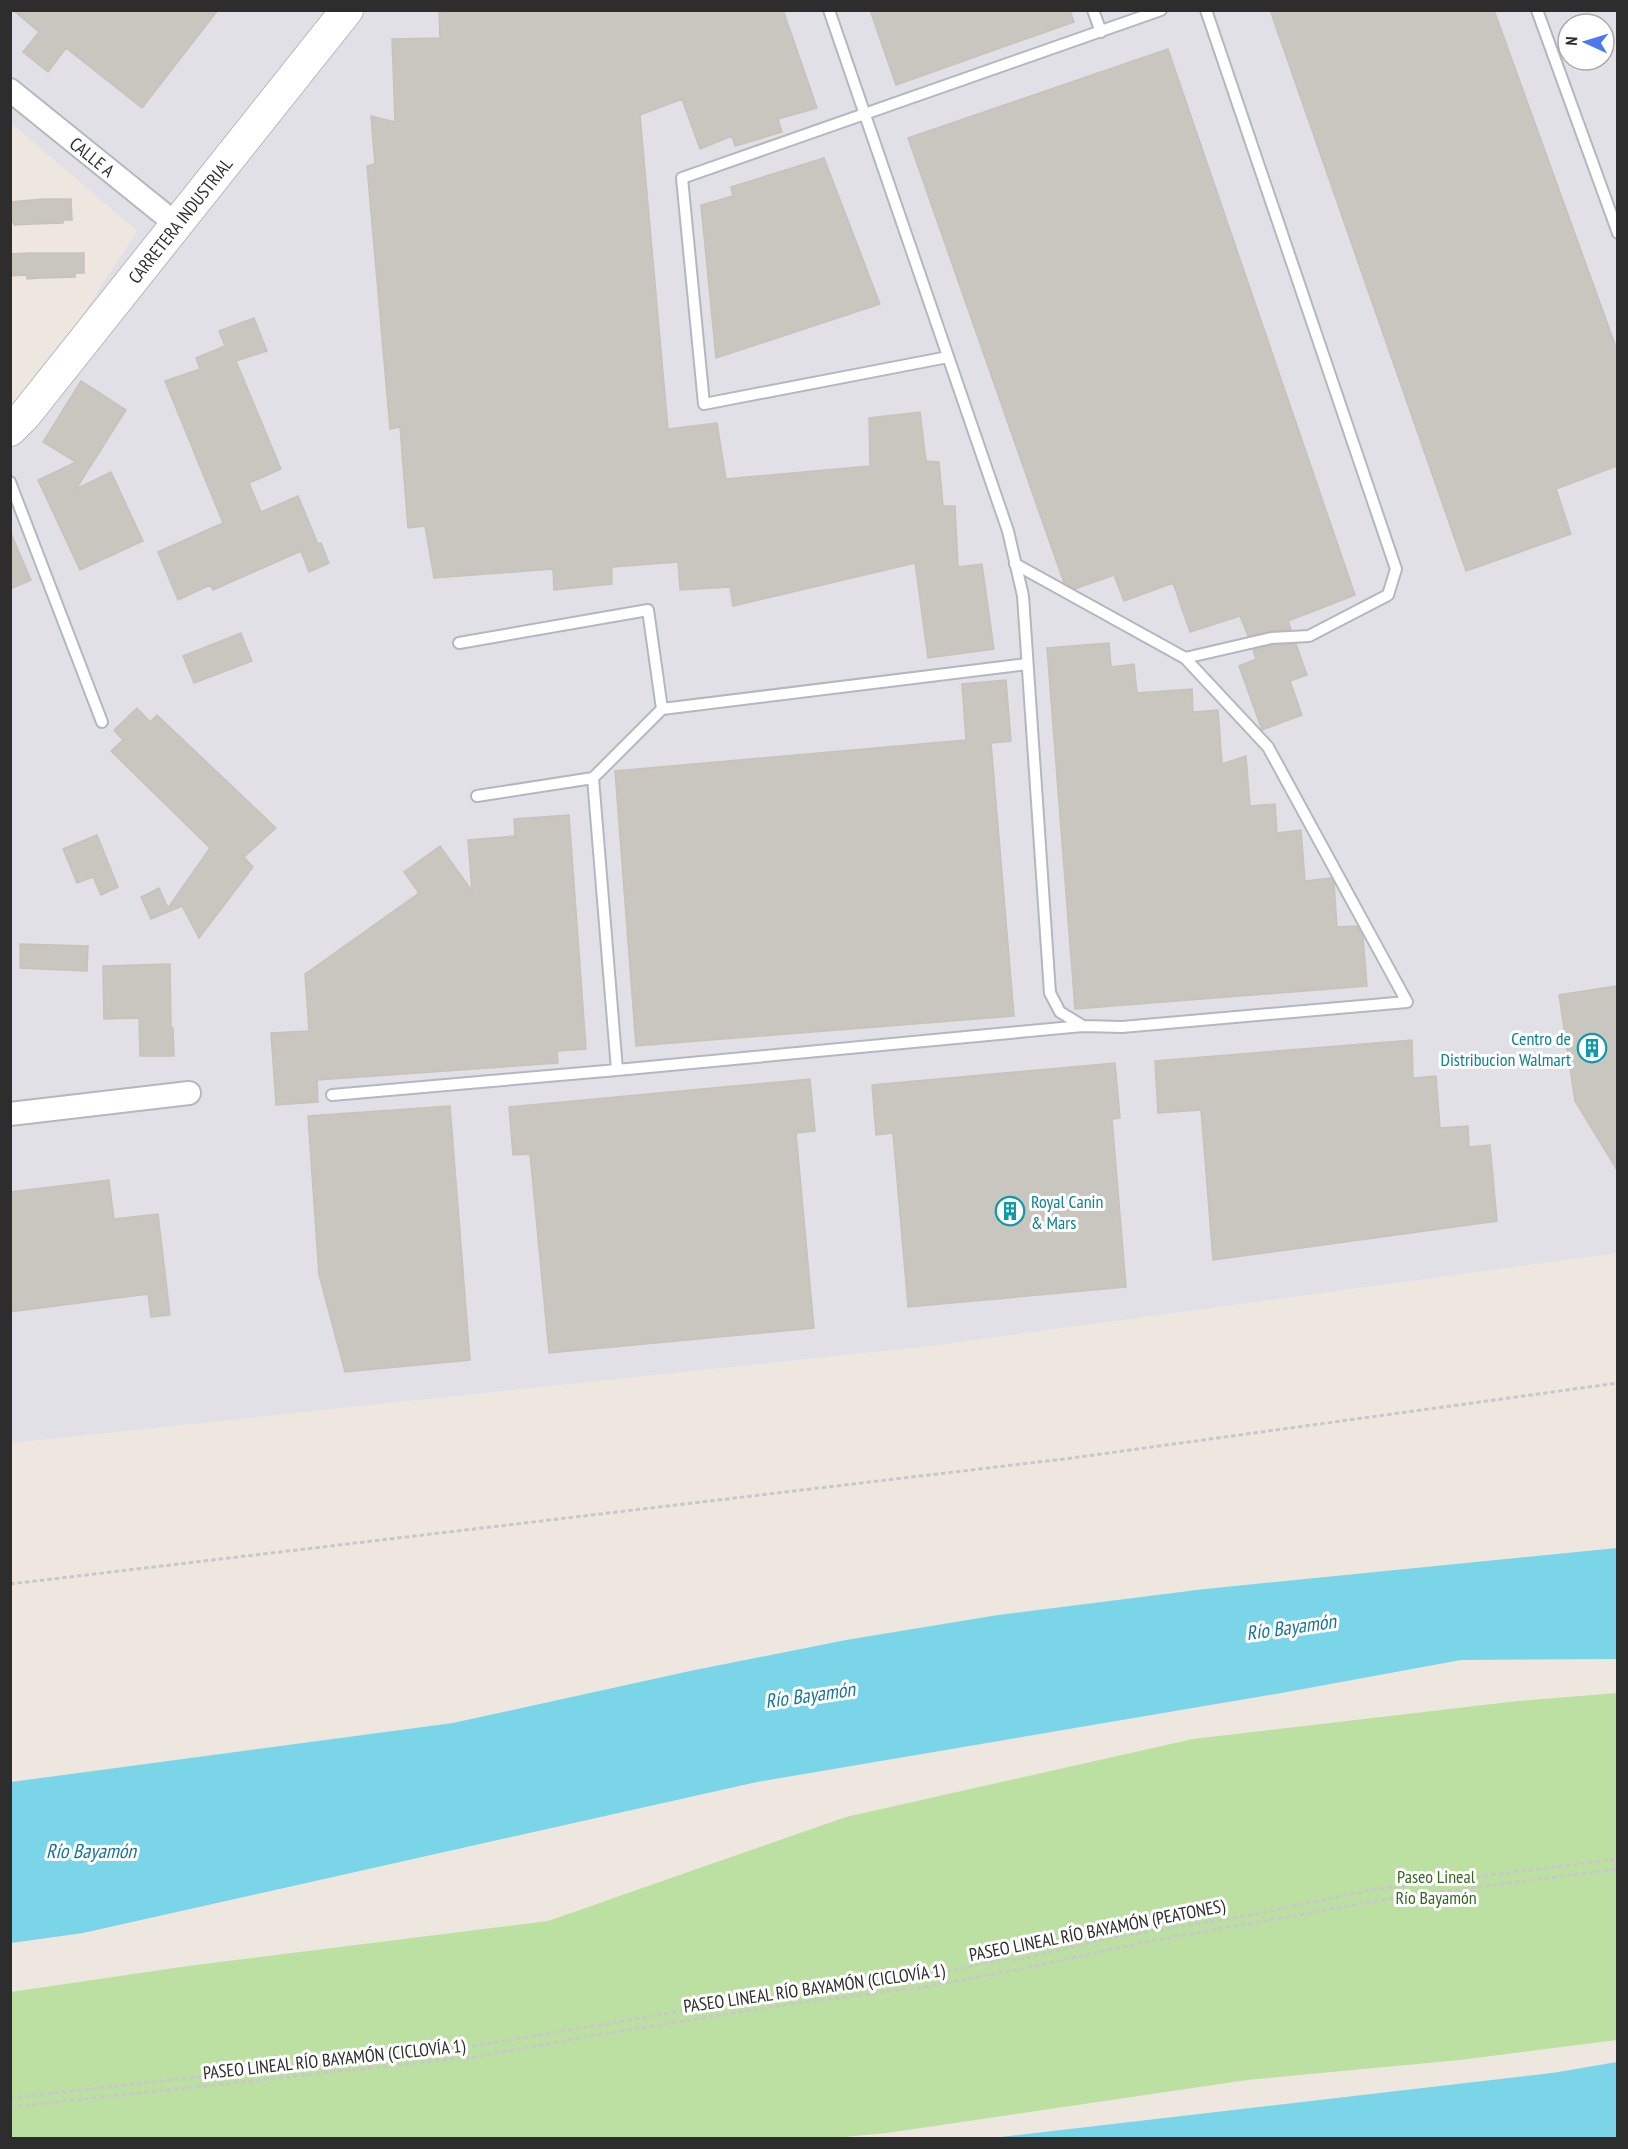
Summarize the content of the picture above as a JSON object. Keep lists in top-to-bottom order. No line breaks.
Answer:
{"streets":{"street":["CALLE A","CARRETERA INDUSTRIAL"],"path":["PASEO LINEAL RÍO BAYAMÓN (PEATONES)","PASEO LINEAL RÍO BAYAMÓN (CICLOVÍA 1)"]},"crossings":[["CALLE A","CARRETERA INDUSTRIAL"]],"water":["Río Bayamón"],"parks":["Paseo Lineal Río Bayamón"],"places":{"building":["Centro de Distribucion Walmart","Royal Canin & Mars"]},"north":"left"}
